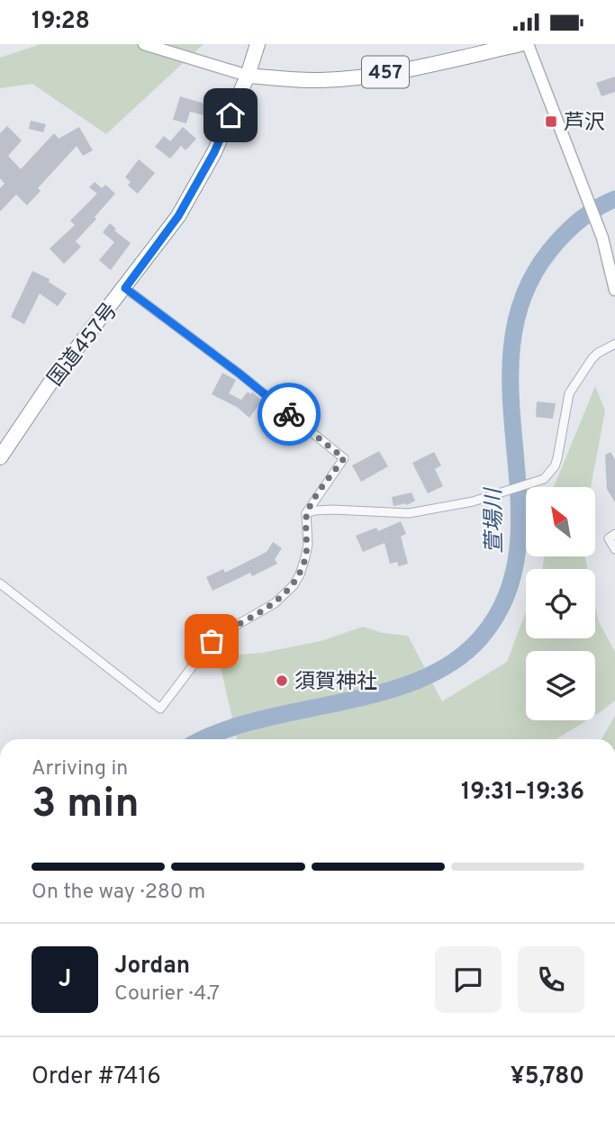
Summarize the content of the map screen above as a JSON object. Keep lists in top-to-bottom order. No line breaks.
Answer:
{"streets":{"highway":["457","国道457号"]},"crossings":[["457","国道457号"]],"water":["萱場川"],"places":{"transit":["芦沢"],"other":["須賀神社"]},"north":"top left","page":{"status":"19:28","heading":["3 min","Arriving in","19:31–19:36"],"panel":["Jordan","Courier · 4.7","Order #7416","¥5,780"],"bar":"On the way · 280 m","round":"J"}}
